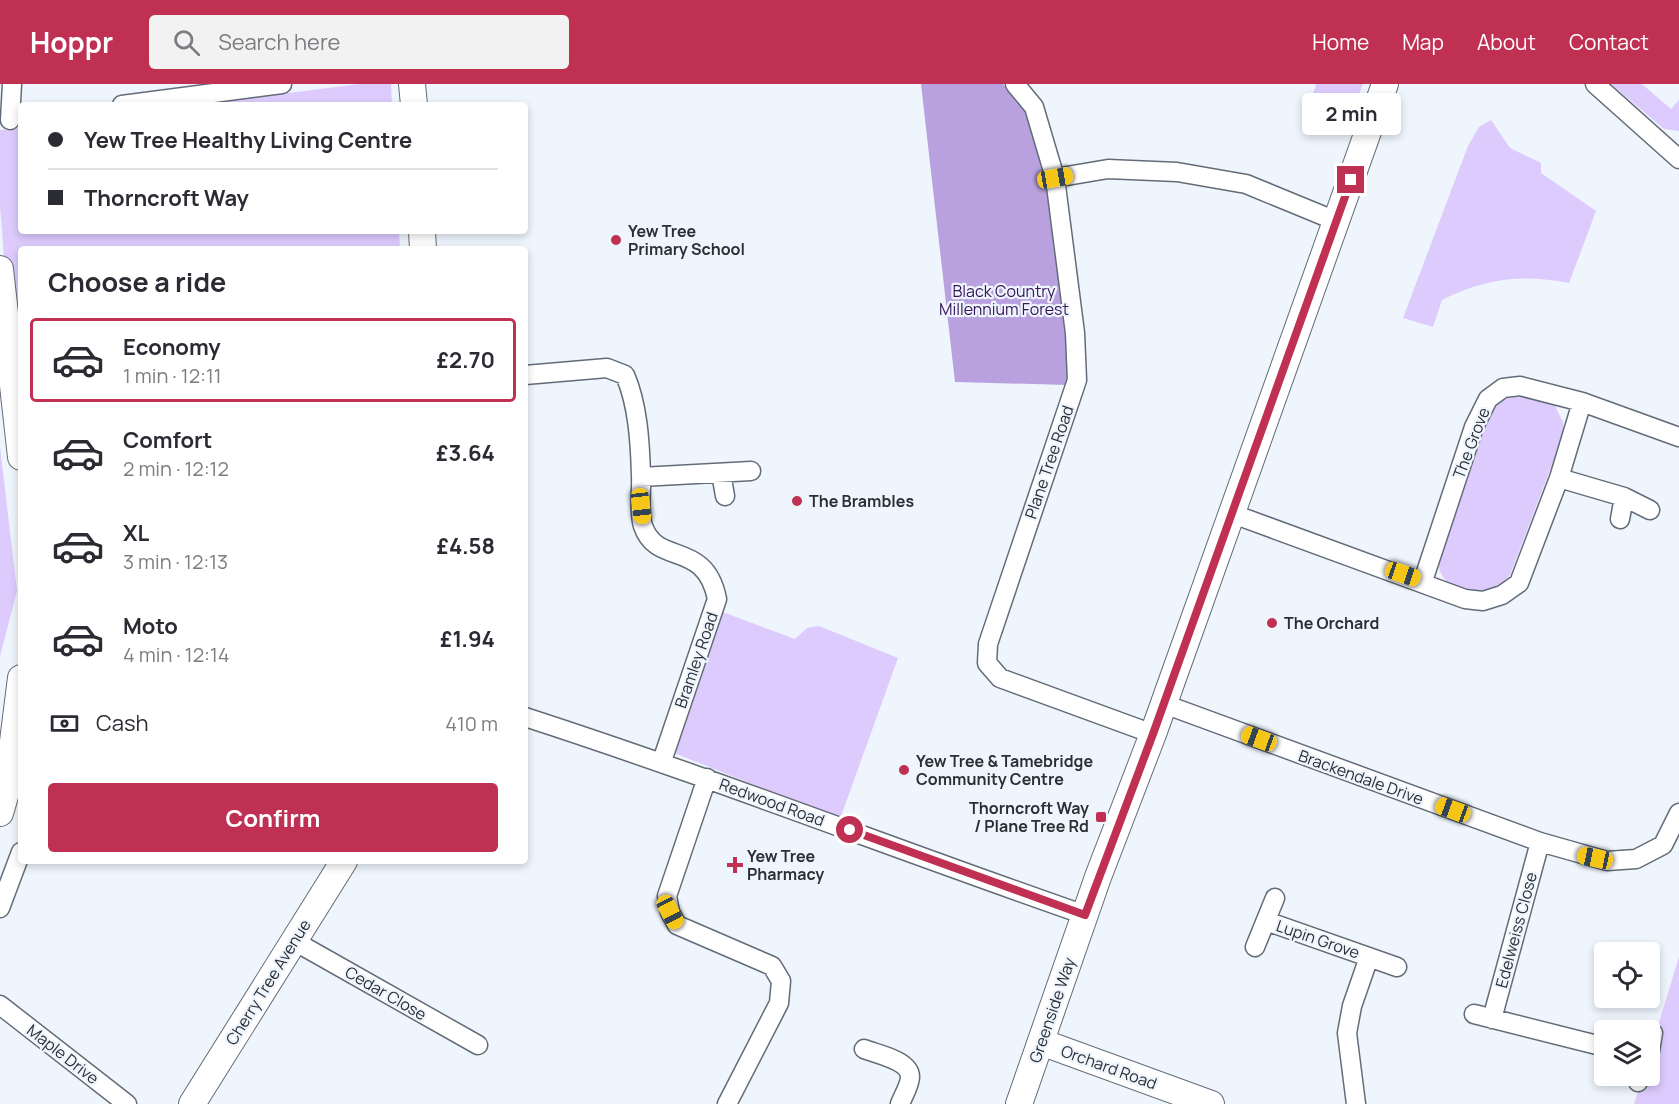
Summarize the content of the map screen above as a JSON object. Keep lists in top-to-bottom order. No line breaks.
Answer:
{"streets":{"street":["The Grove","Plane Tree Road","Bramley Road","Brackendale Drive","Redwood Road","Edelweiss Close","Lupin Grove","Cherry Tree Avenue","Cedar Close","Greenside Way","Maple Drive","Orchard Road"]},"crossings":[["Plane Tree Road","Greenside Way"],["Bramley Road","Redwood Road"],["Brackendale Drive","Edelweiss Close"],["Brackendale Drive","Greenside Way"],["Redwood Road","Greenside Way"],["Cherry Tree Avenue","Cedar Close"],["Greenside Way","Orchard Road"]],"parks":["Black Country Millennium Forest"],"places":{"other":["Yew Tree Primary School","The Brambles","The Orchard","Yew Tree & Tamebridge Community Centre"],"transit":["Thorncroft Way / Plane Tree Rd"],"health":["Yew Tree Pharmacy"]},"page":{"header":"Hoppr","search":"Search here","nav":["Home","Map","About","Contact"],"bubble":"2 min","banner":["Yew Tree Healthy Living Centre","Thorncroft Way"],"heading":"Choose a ride","list":[{"name":"Economy","note":"1 min · 12:11","value":"£2.70"},{"name":"Comfort","note":"2 min · 12:12","value":"£3.64"},{"name":"XL","note":"3 min · 12:13","value":"£4.58"},{"name":"Moto","note":"4 min · 12:14","value":"£1.94"}],"pay":["Cash","410 m"],"buttons":"Confirm"}}
